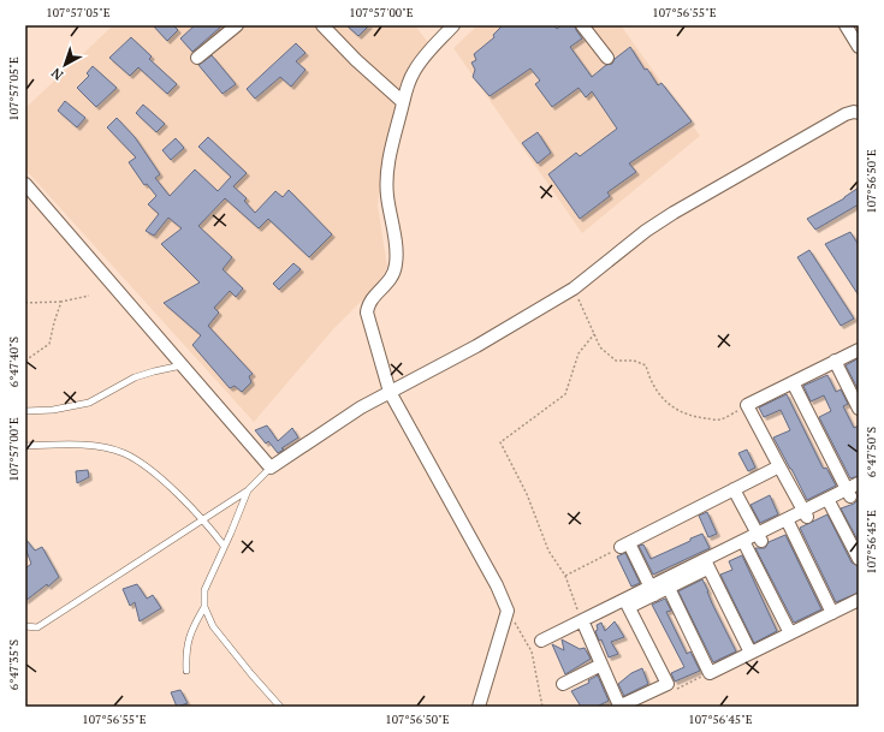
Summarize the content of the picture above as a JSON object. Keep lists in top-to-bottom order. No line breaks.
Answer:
{"north":"bottom left","coordinates":["107°57'05\"E","107°57'00\"E","107°56'55\"E","107°56'50\"E","6°47'40\"S","6°47'50\"S","107°56'45\"E","6°47'35\"S"]}
